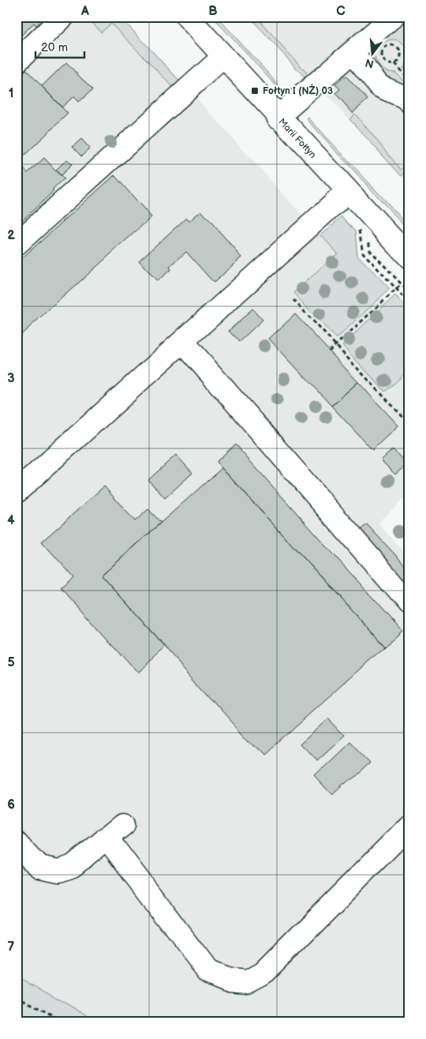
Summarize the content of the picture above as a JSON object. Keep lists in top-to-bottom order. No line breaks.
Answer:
{"streets":{"street":["Marii Fołtyn"]},"places":{"transit":["Fołtyn I (NŻ) 03"]},"scale_bar":"20 m","north":"bottom","grid":{"columns":["A","B","C"],"rows":["1","2","3","4","5","6","7"]}}
